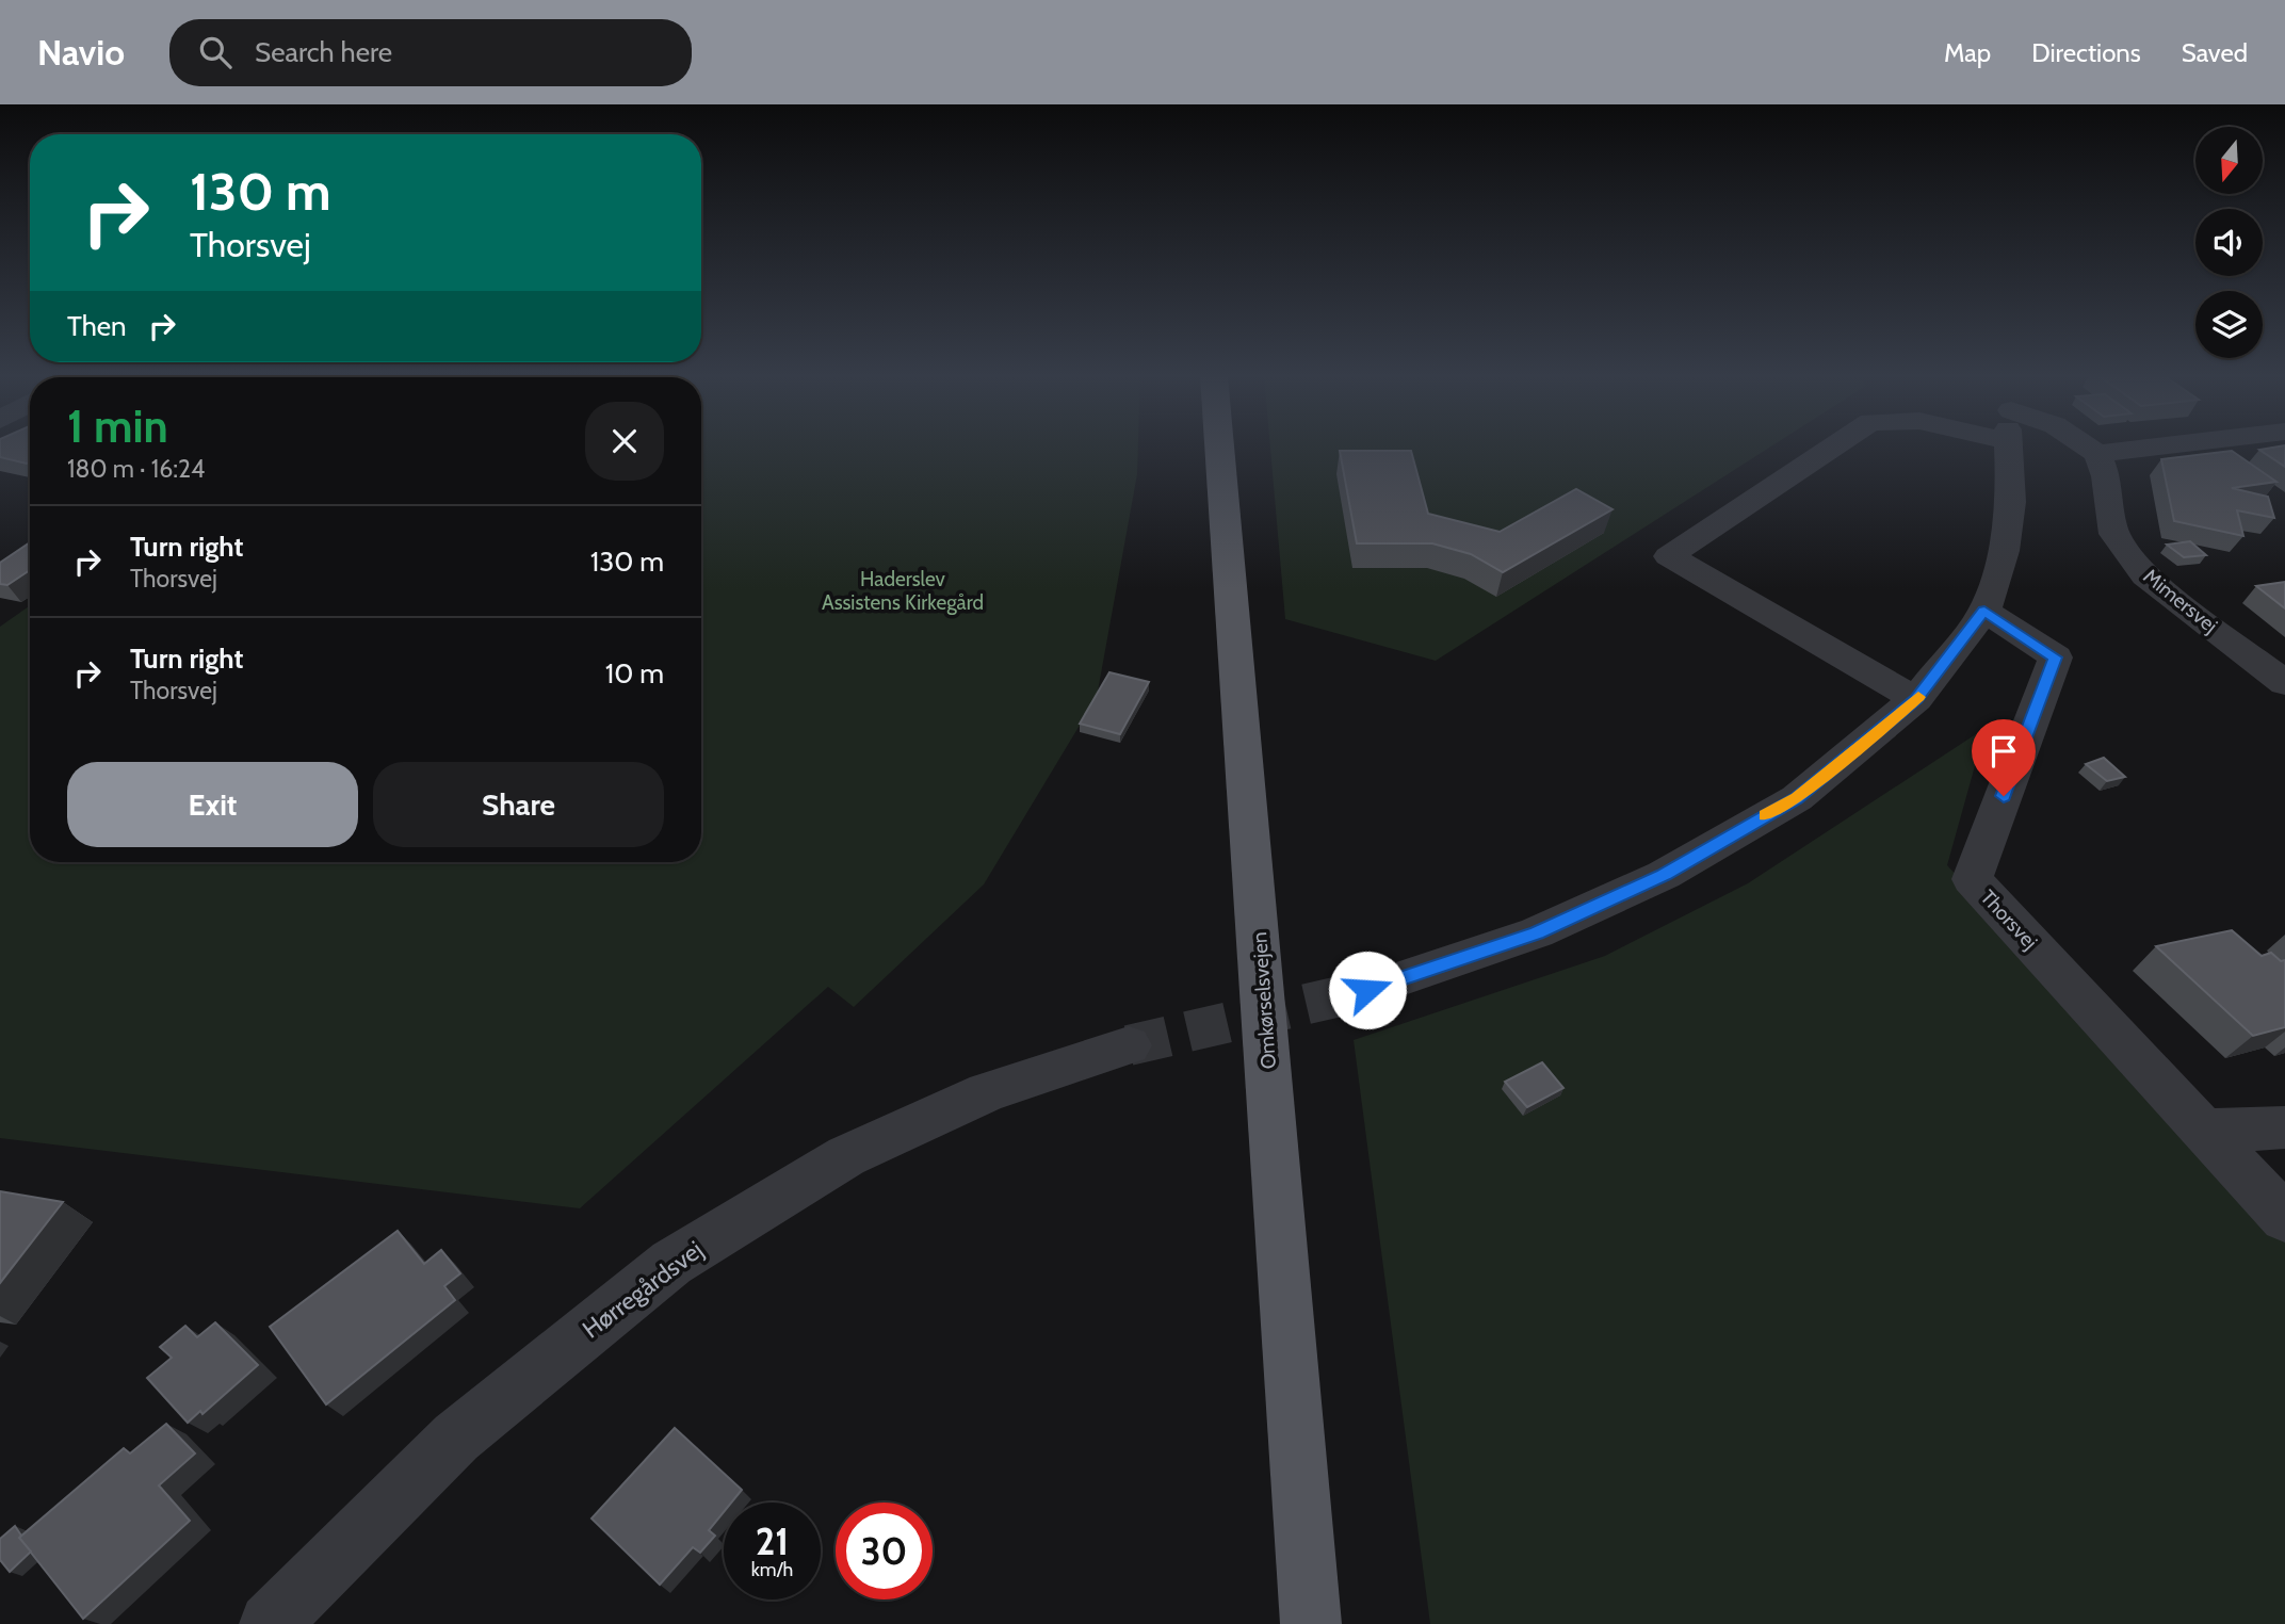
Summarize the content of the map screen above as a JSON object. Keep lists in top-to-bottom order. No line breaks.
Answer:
{"streets":{"main road":["Omkørselsvejen"],"street":["Mimersvej","Thorsvej","Hørregårdsvej"]},"parks":["Haderslev Assistens Kirkegård"],"north":"bottom","page":{"header":"Navio","search":"Search here","nav":["Map","Directions","Saved"],"turn":["130 m","Thorsvej"],"then":"Then","heading":["1 min","180 m · 16:24"],"list":[{"name":"Turn right","note":"Thorsvej","value":"130 m"},{"name":"Turn right","note":"Thorsvej","value":"10 m"}],"buttons":["Exit","Share"],"speed":"21 km/h","limit":"30"}}
